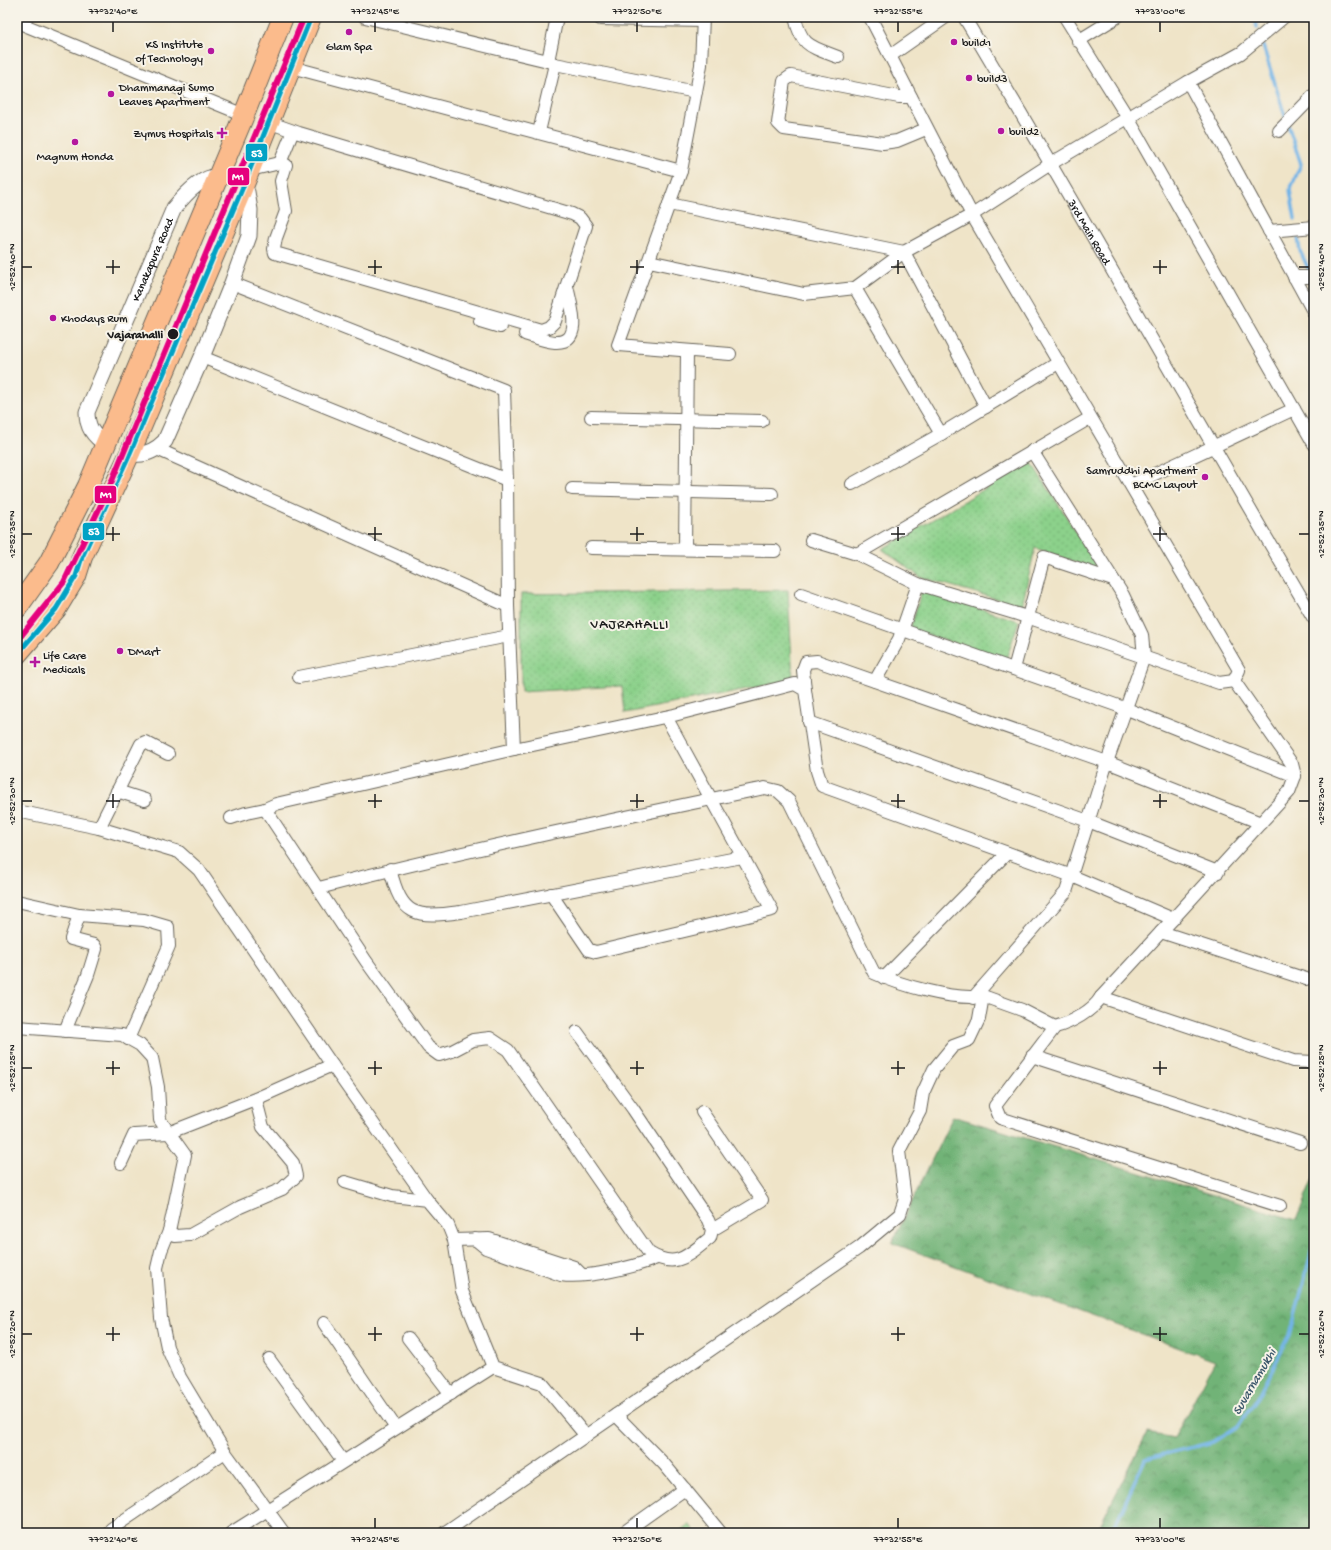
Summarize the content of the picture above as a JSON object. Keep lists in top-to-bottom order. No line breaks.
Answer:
{"streets":{"street":["3rd Main Road","Kanakapura Road"]},"districts":["VAJRAHALLI"],"water":["Suvarnamukhi"],"places":{"other":["Glam Spa","build1","KS Institute of Technology","build3","Dhammanagi Sumo Leaves Apartment","build2","Magnum Honda","Khodays Rum","Vajarahalli","Samruddhi Apartment BCMC Layout","DMart"],"health":["Zymus Hospitals","Life Care Medicals"]},"lines":["transit line M1","transit line 53"],"coordinates":["77°32'40\"E","77°32'45\"E","77°32'50\"E","77°32'55\"E","77°33'00\"E","12°52'40\"N","12°52'35\"N","12°52'30\"N","12°52'25\"N","12°52'20\"N"]}
